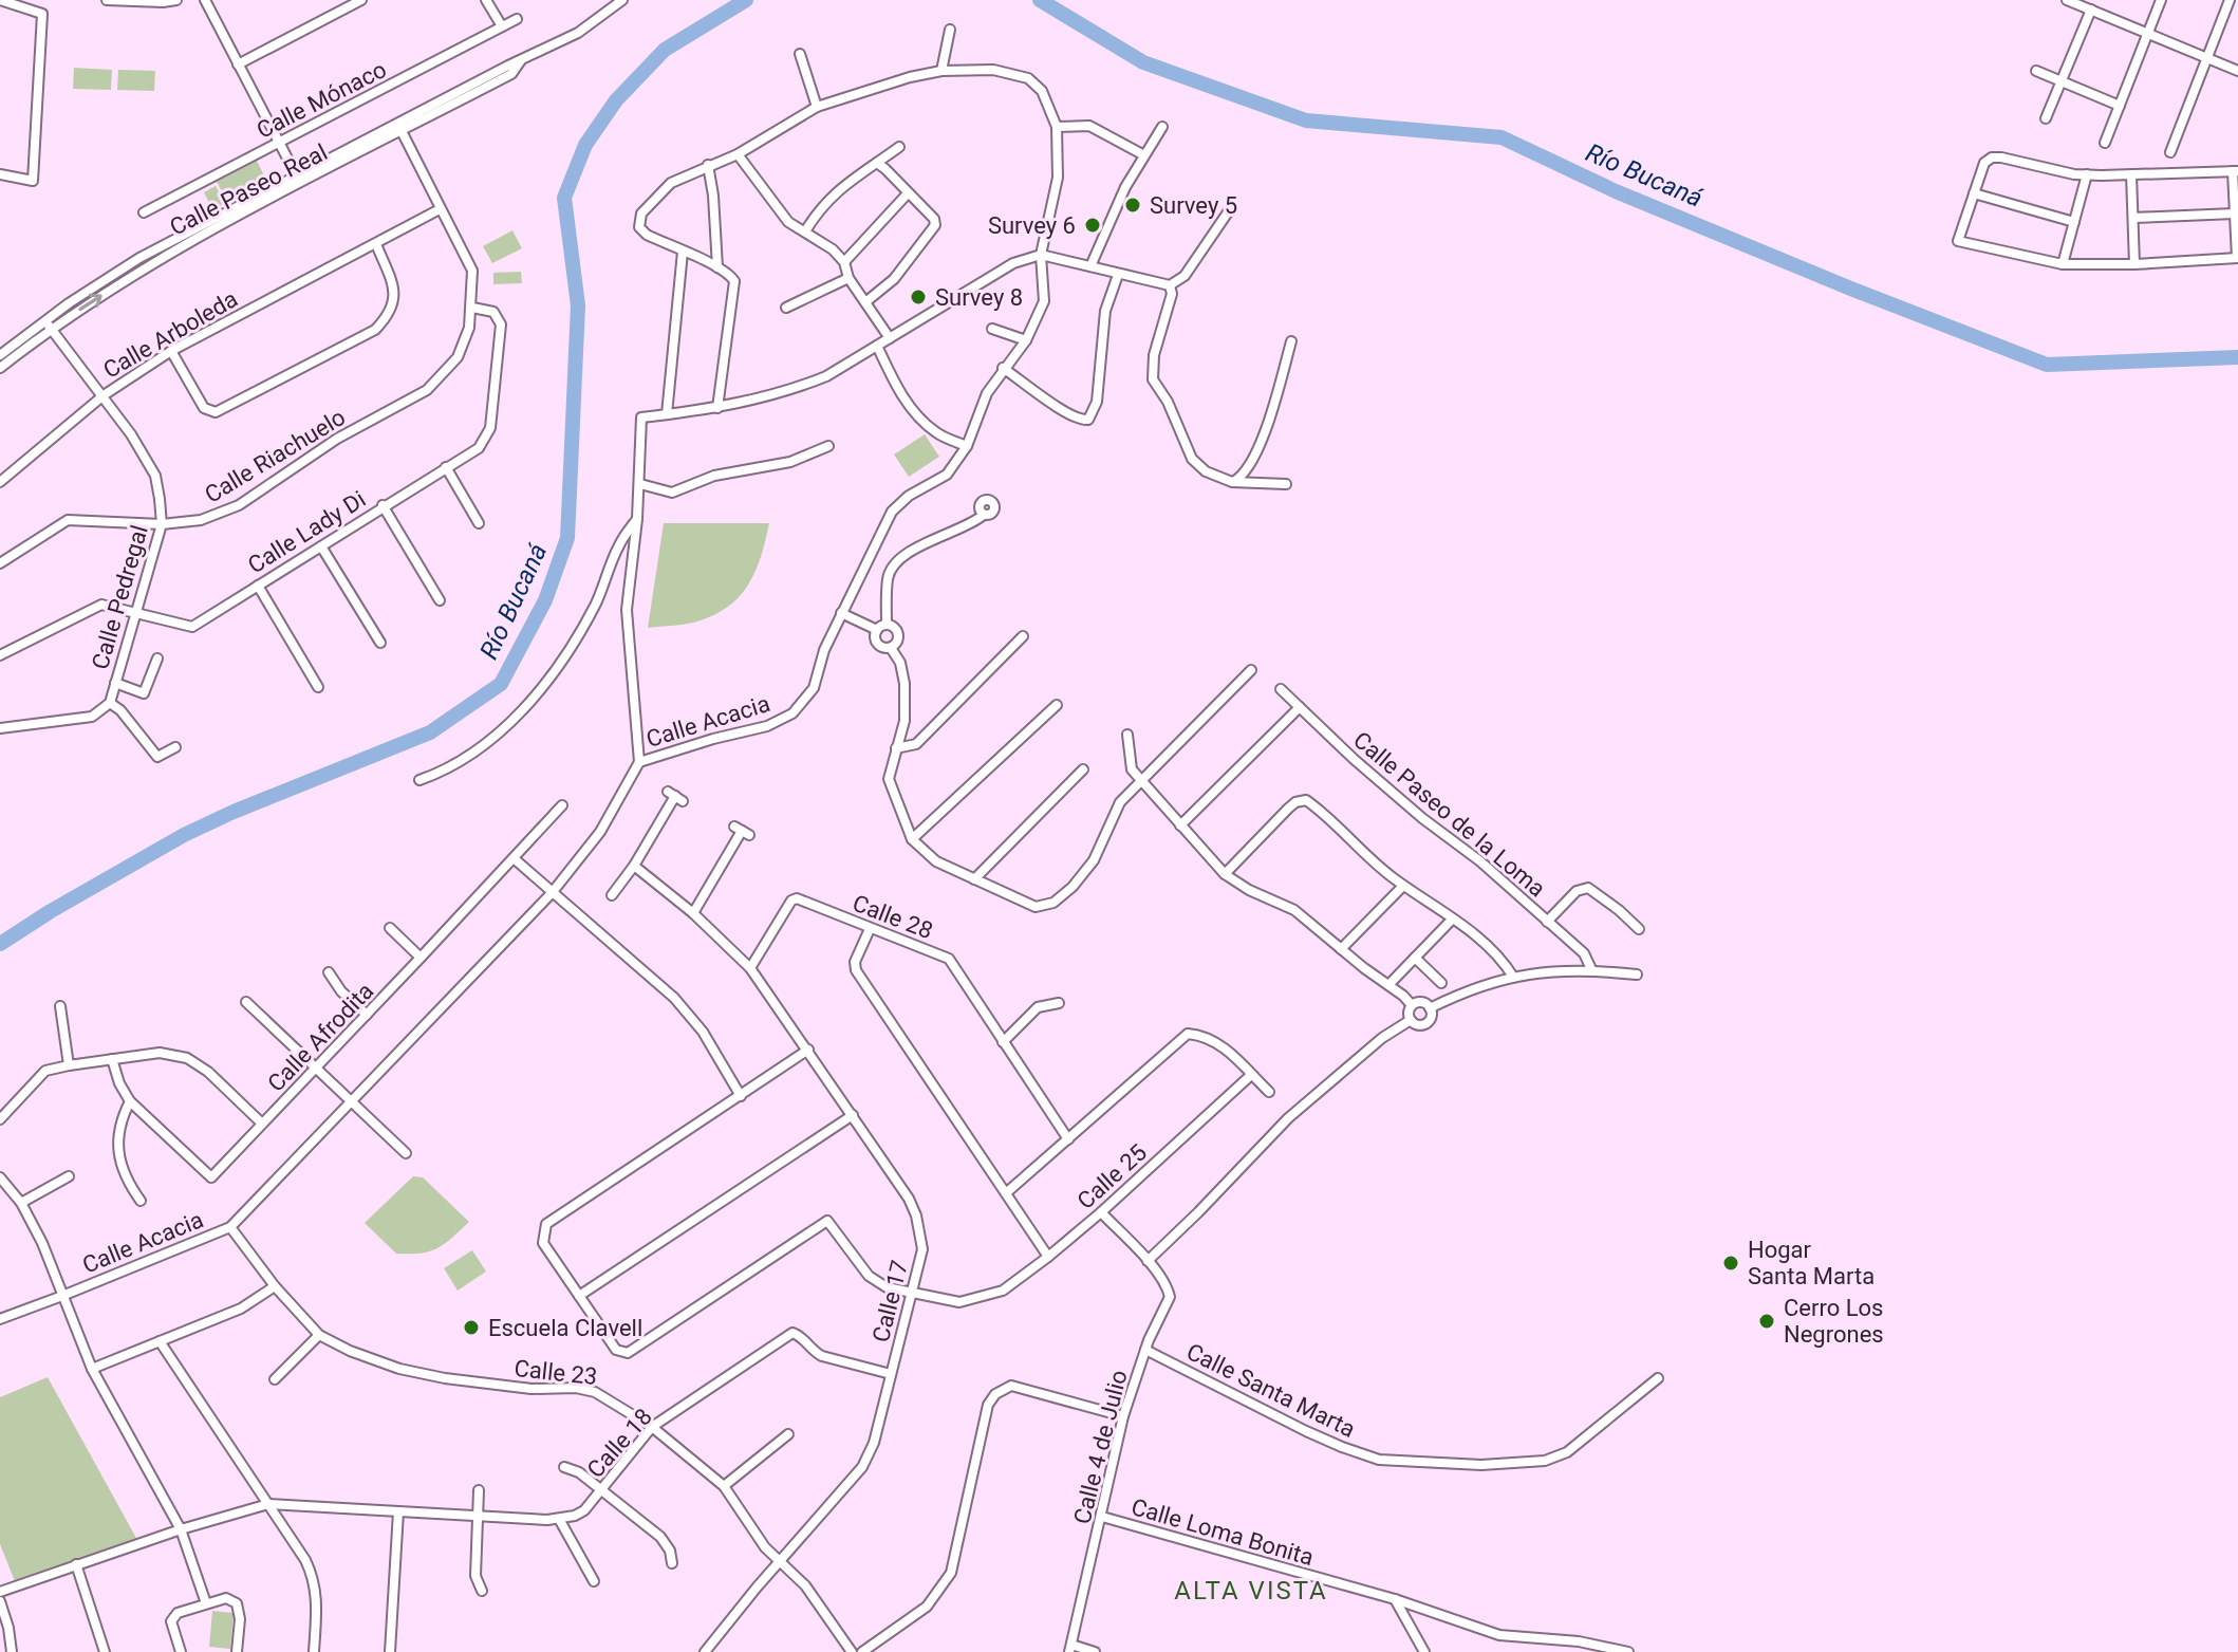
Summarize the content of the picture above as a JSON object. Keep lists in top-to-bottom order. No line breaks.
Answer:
{"streets":{"street":["Calle Mónaco","Calle Paseo Real","Calle Arboleda","Calle Riachuelo","Calle Lady Di","Calle Pedregal","Calle Acacia","Calle Paseo de la Loma","Calle 28","Calle Afrodita","Calle 25","Calle 17","Calle 23","Calle Santa Marta","Calle 18","Calle 4 de Julio","Calle Loma Bonita"]},"crossings":[["Calle Paseo Real","Calle Riachuelo"],["Calle Paseo Real","Calle Pedregal"],["Calle Arboleda","Calle Riachuelo"],["Calle Arboleda","Calle Pedregal"],["Calle Riachuelo","Calle Lady Di"],["Calle Riachuelo","Calle Pedregal"],["Calle Lady Di","Calle Pedregal"],["Calle 28","Calle 17"],["Calle 25","Calle 17"],["Calle 17","Calle 23"],["Calle 17","Calle 18"],["Calle 23","Calle 18"],["Calle Santa Marta","Calle 4 de Julio"],["Calle 4 de Julio","Calle Loma Bonita"]],"districts":["ALTA VISTA"],"water":["Río Bucaná"],"places":["Survey 5","Survey 6","Survey 8","Hogar Santa Marta","Cerro Los Negrones","Escuela Clavell"]}
